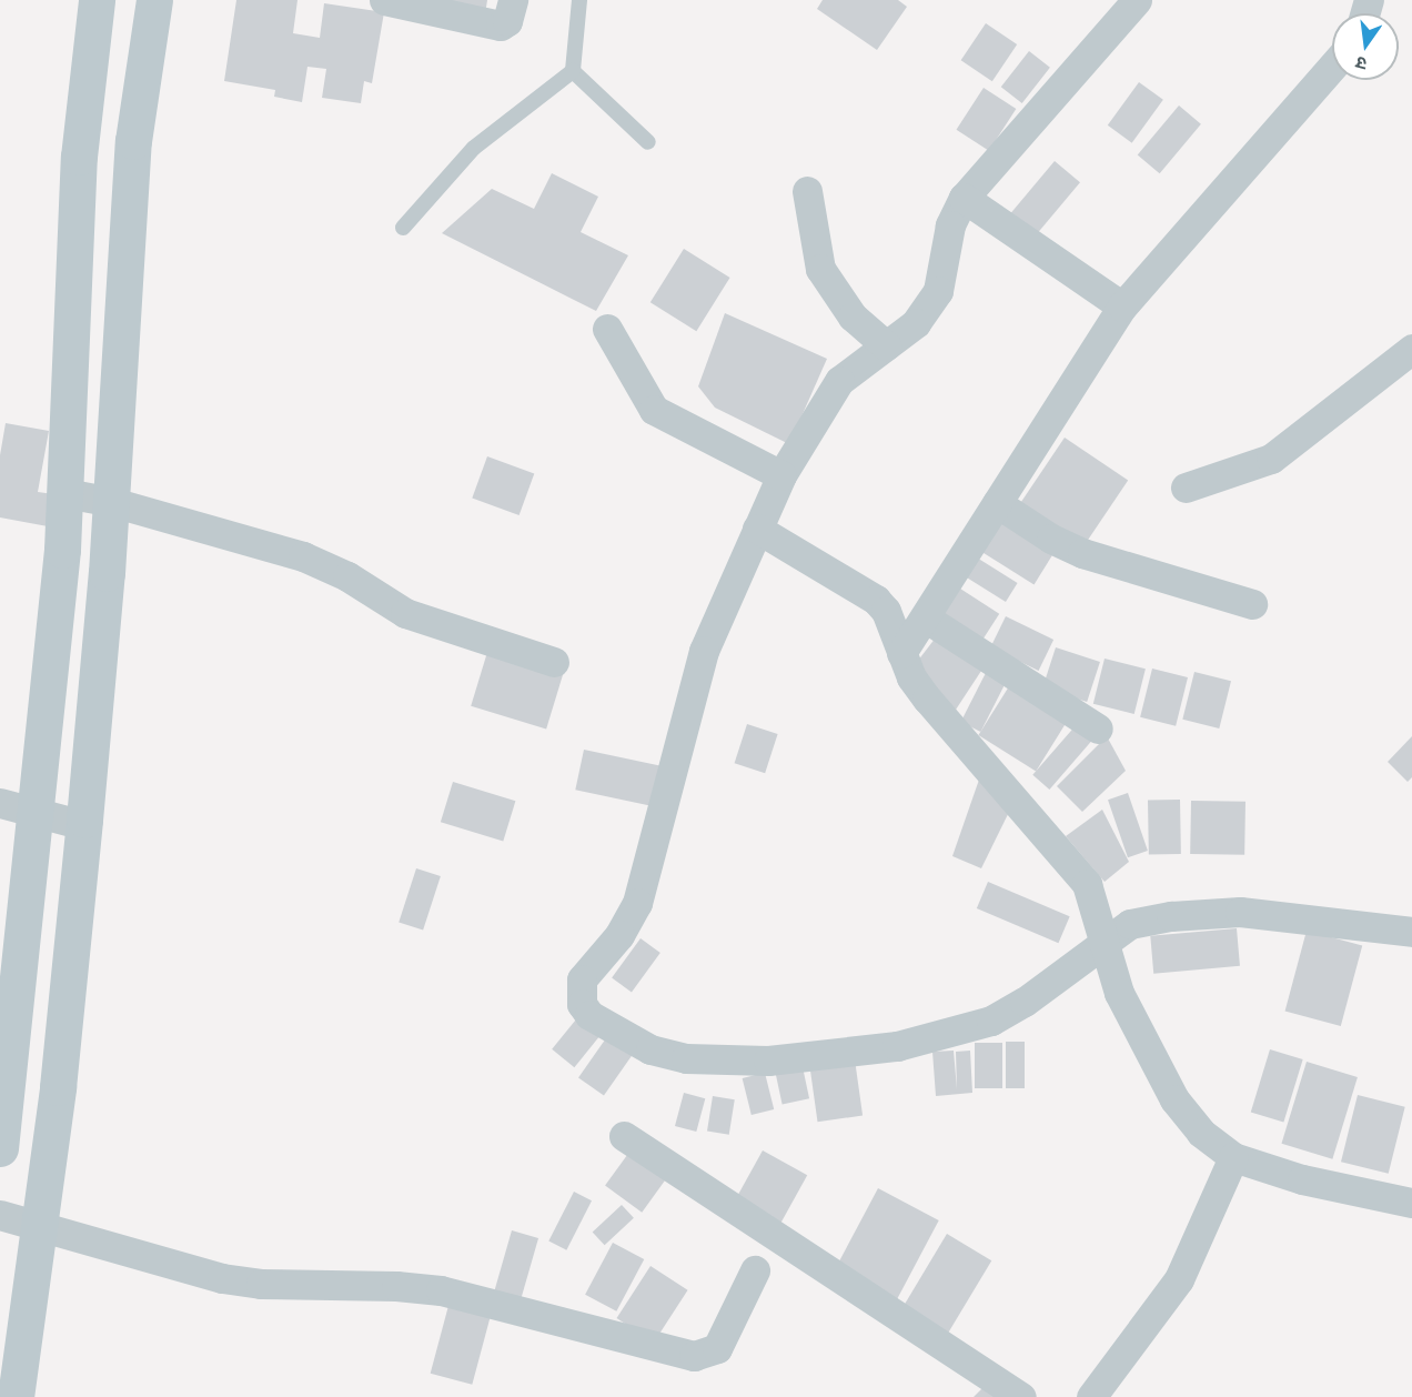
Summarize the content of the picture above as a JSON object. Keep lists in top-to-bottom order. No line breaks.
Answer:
{"north":"bottom"}
